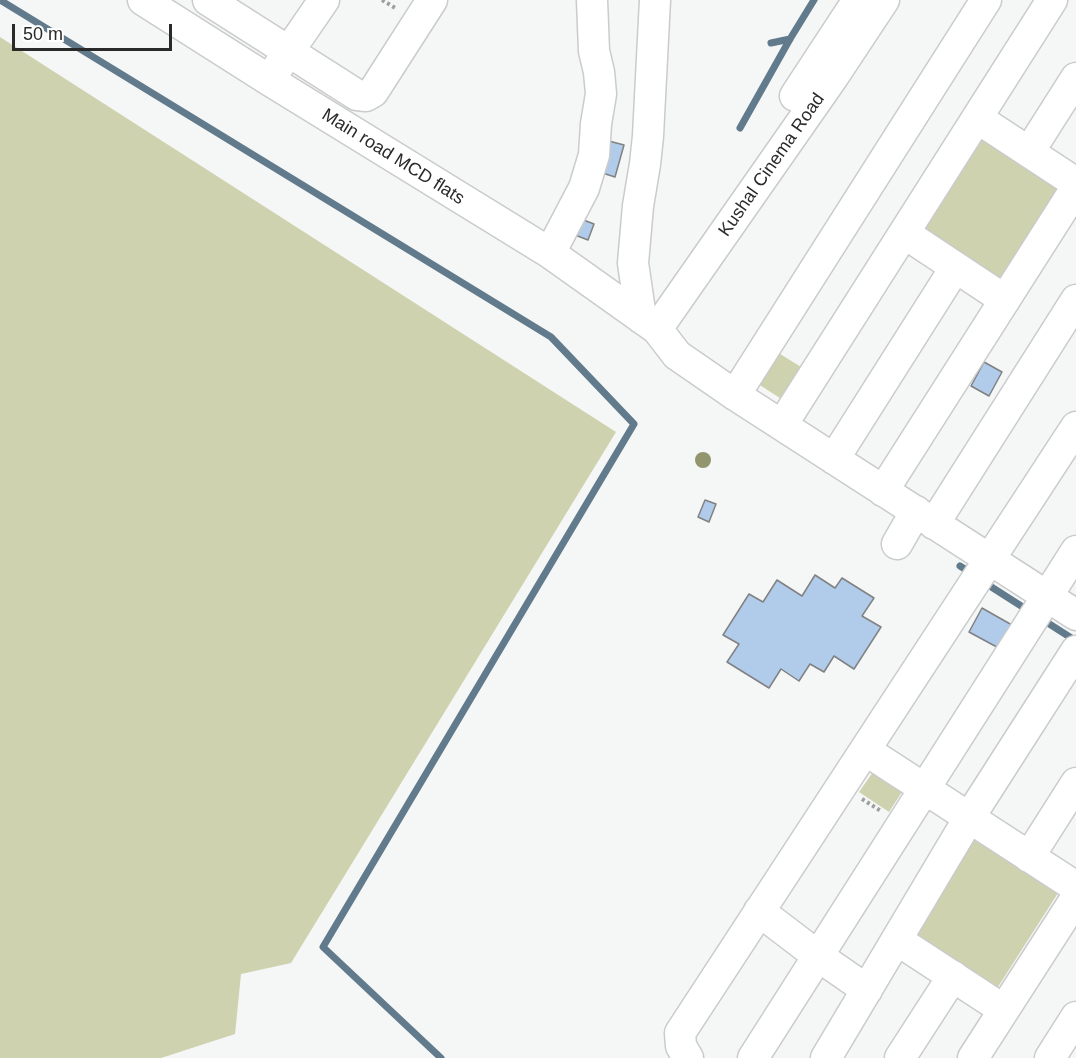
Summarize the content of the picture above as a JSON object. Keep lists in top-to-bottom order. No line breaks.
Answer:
{"streets":{"street":["Main road MCD flats","Kushal Cinema Road"]},"crossings":[["Main road MCD flats","Kushal Cinema Road"]],"scale_bar":"50 m"}
